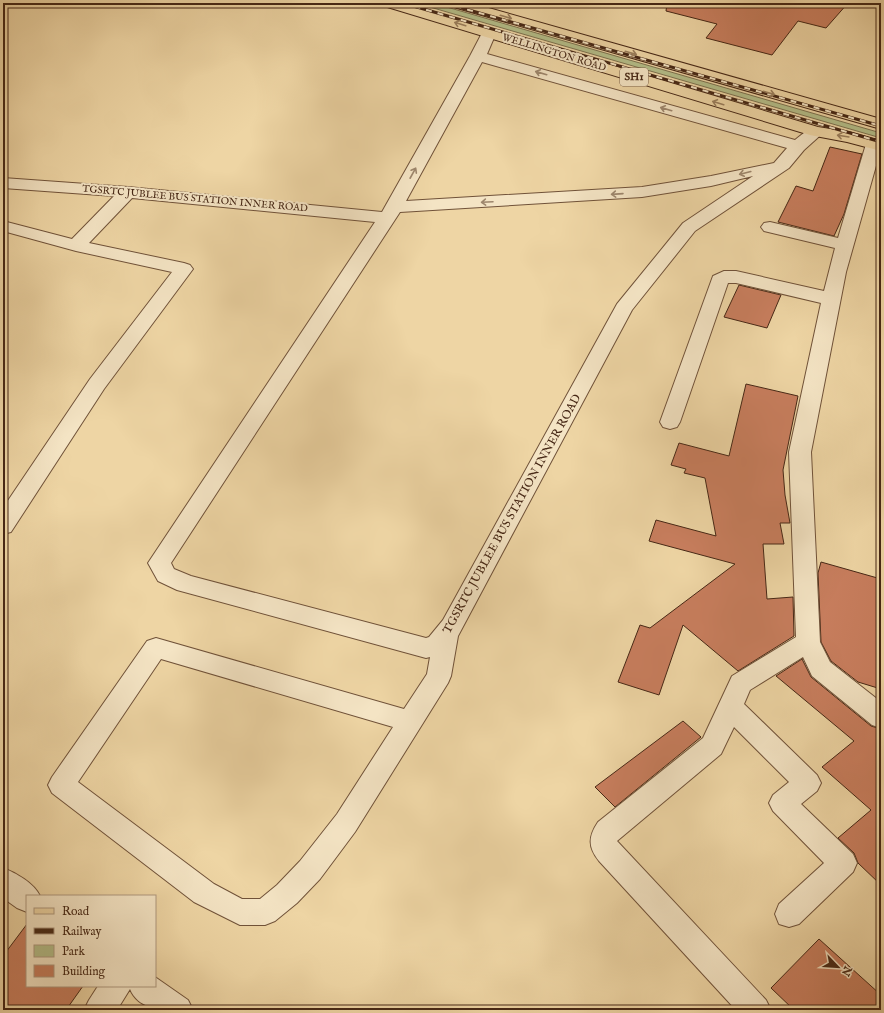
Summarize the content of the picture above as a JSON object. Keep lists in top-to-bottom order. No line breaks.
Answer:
{"streets":{"main road":["WELLINGTON ROAD","SH1"],"street":["TGSRTC JUBLEE BUS STATION INNER ROAD"]},"crossings":[["WELLINGTON ROAD","TGSRTC JUBLEE BUS STATION INNER ROAD"]],"legend":["Road","Railway","Park","Building"],"north":"bottom right"}
